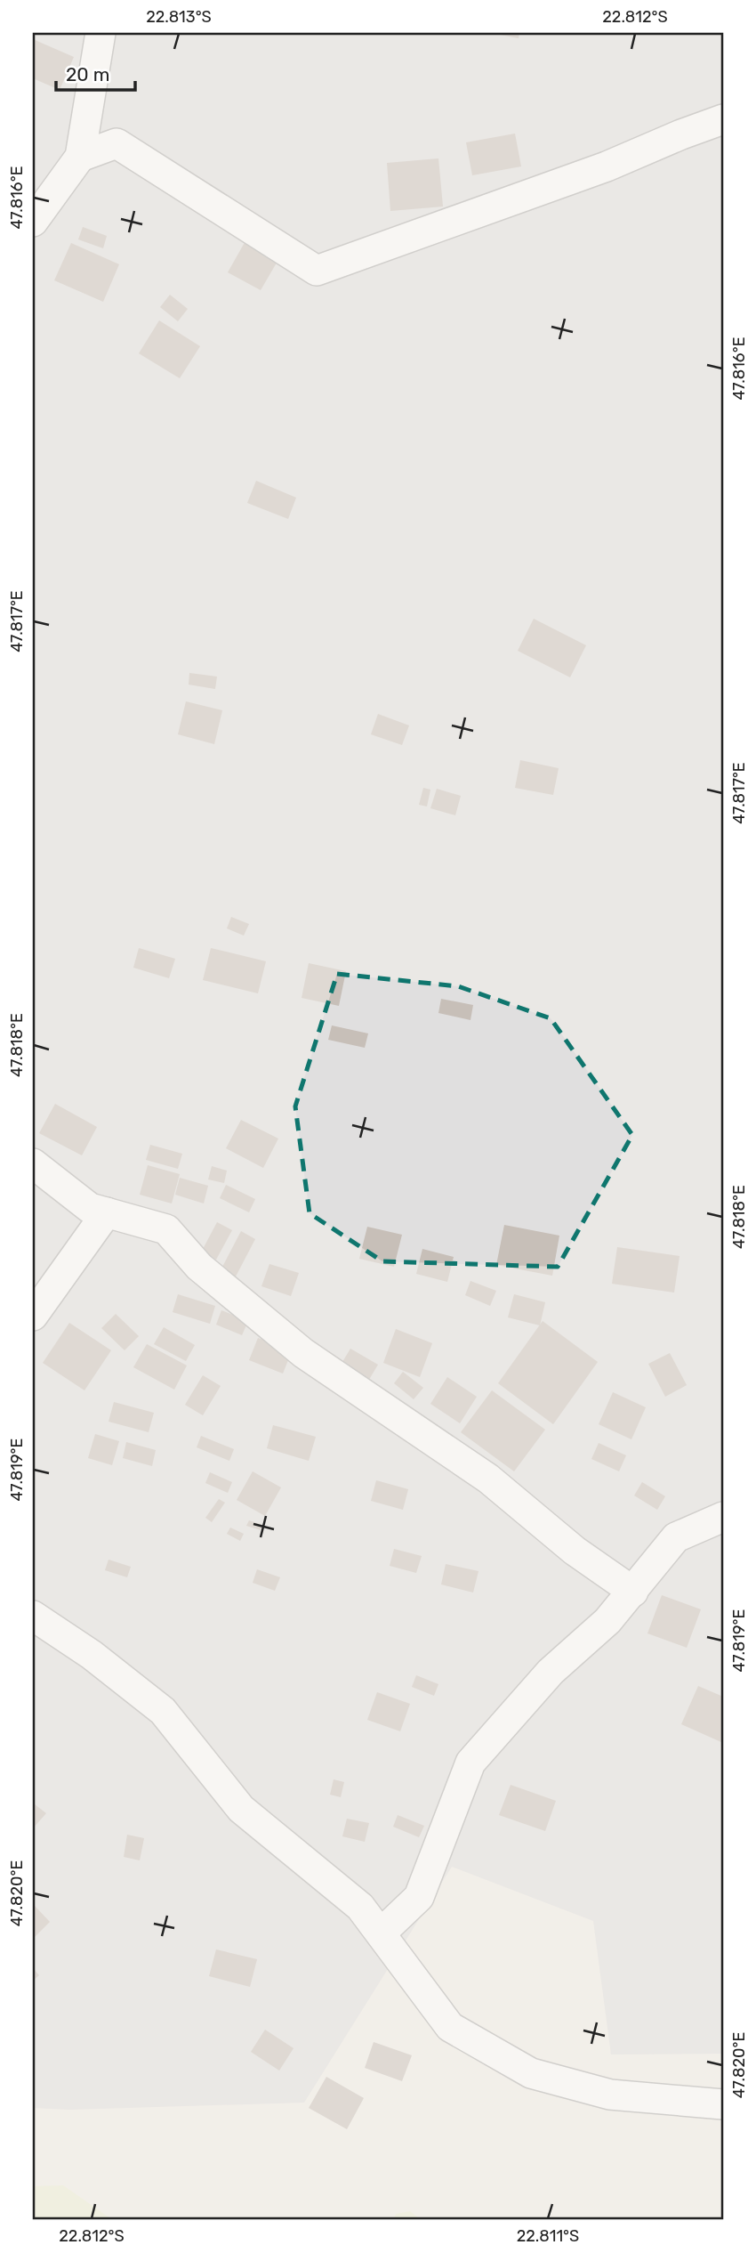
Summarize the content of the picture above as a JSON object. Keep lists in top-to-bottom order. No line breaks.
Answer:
{"scale_bar":"20 m","coordinates":["22.813°S","22.812°S","47.816°E","47.817°E","47.818°E","47.819°E","47.820°E","22.811°S"]}
